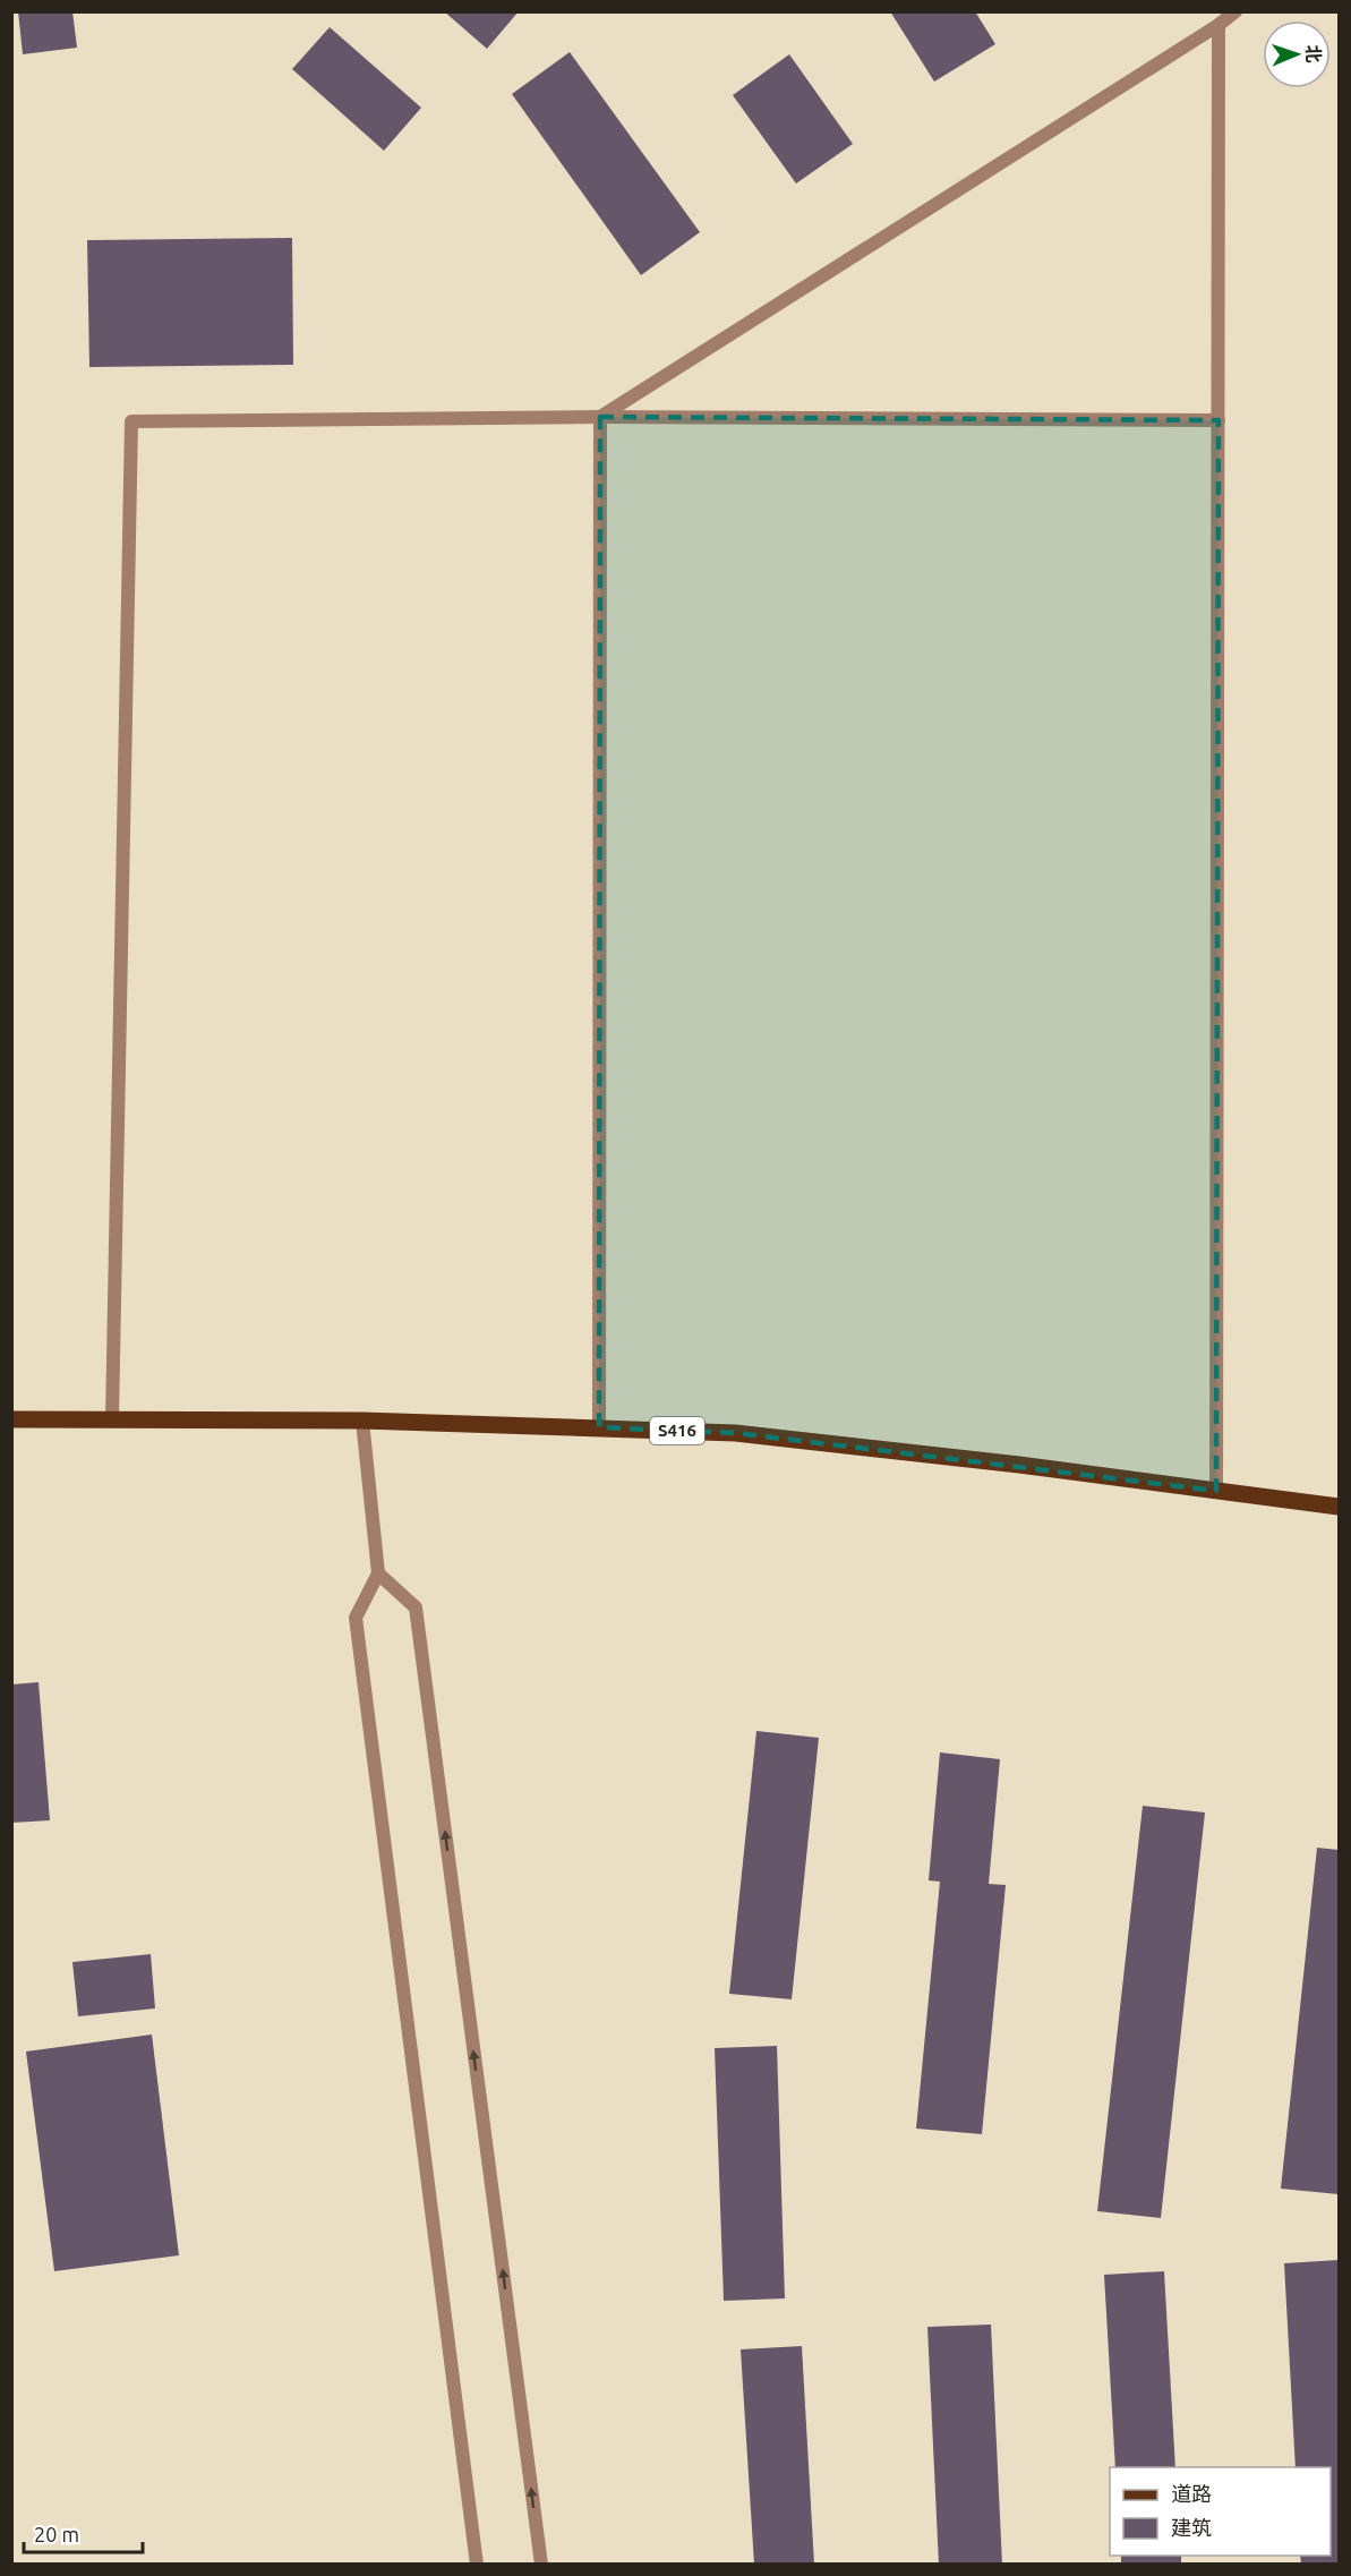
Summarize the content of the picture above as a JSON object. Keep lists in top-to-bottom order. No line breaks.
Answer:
{"streets":{"main road":["S416"]},"legend":["道路","建筑"],"scale_bar":"20 m","north":"right"}
